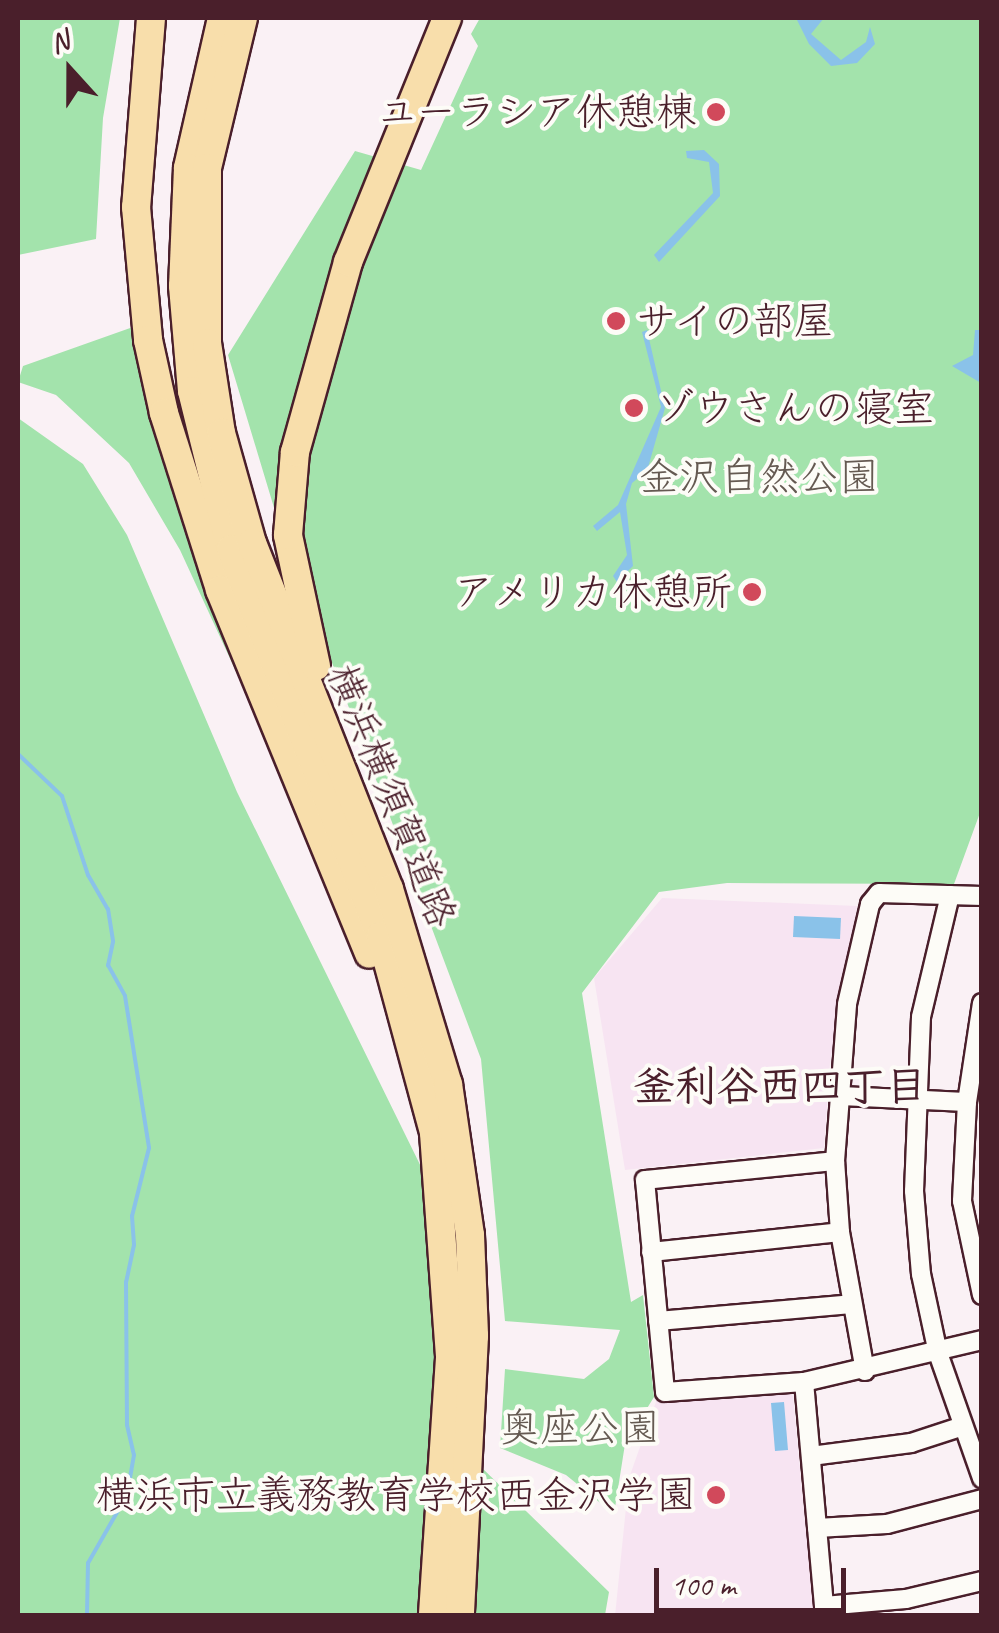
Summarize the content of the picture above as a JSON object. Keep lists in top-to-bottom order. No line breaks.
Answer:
{"streets":{"highway":["横浜横須賀道路"]},"districts":["釜利谷西四丁目"],"parks":["金沢自然公園","奥座公園"],"places":["ユーラシア休憩棟","サイの部屋","ゾウさんの寝室","アメリカ休憩所","横浜市立義務教育学校西金沢学園"],"scale_bar":"100 m","north":"top"}
